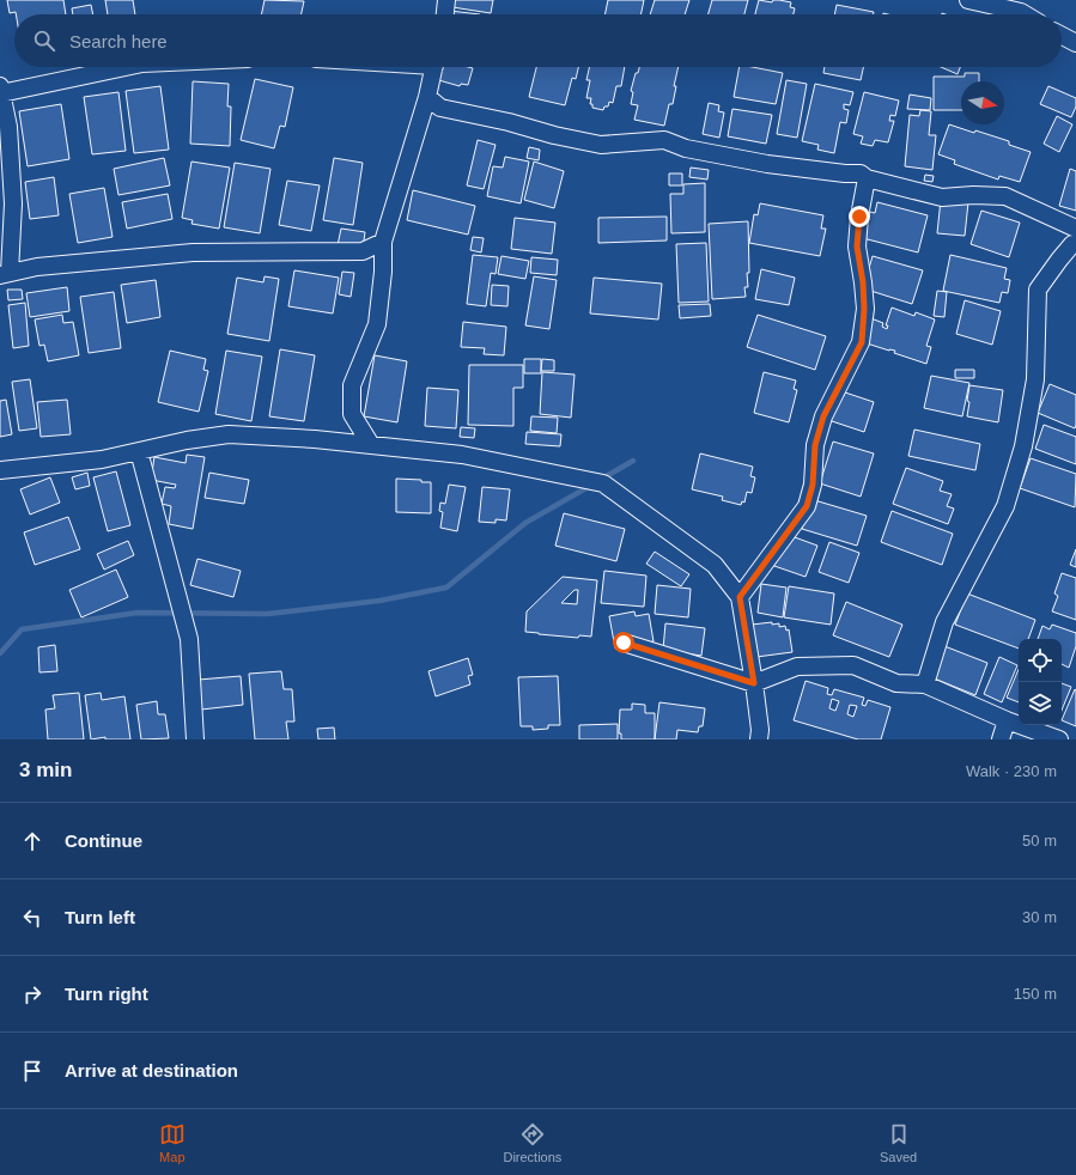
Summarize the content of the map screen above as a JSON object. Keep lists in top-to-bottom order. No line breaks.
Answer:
{"north":"right","page":{"search":"Search here","heading":["3 min","Walk · 230 m"],"list":[["Continue","50 m"],["Turn left","30 m"],["Turn right","150 m"],"Arrive at destination"],"nav":["Map","Directions","Saved"]}}
